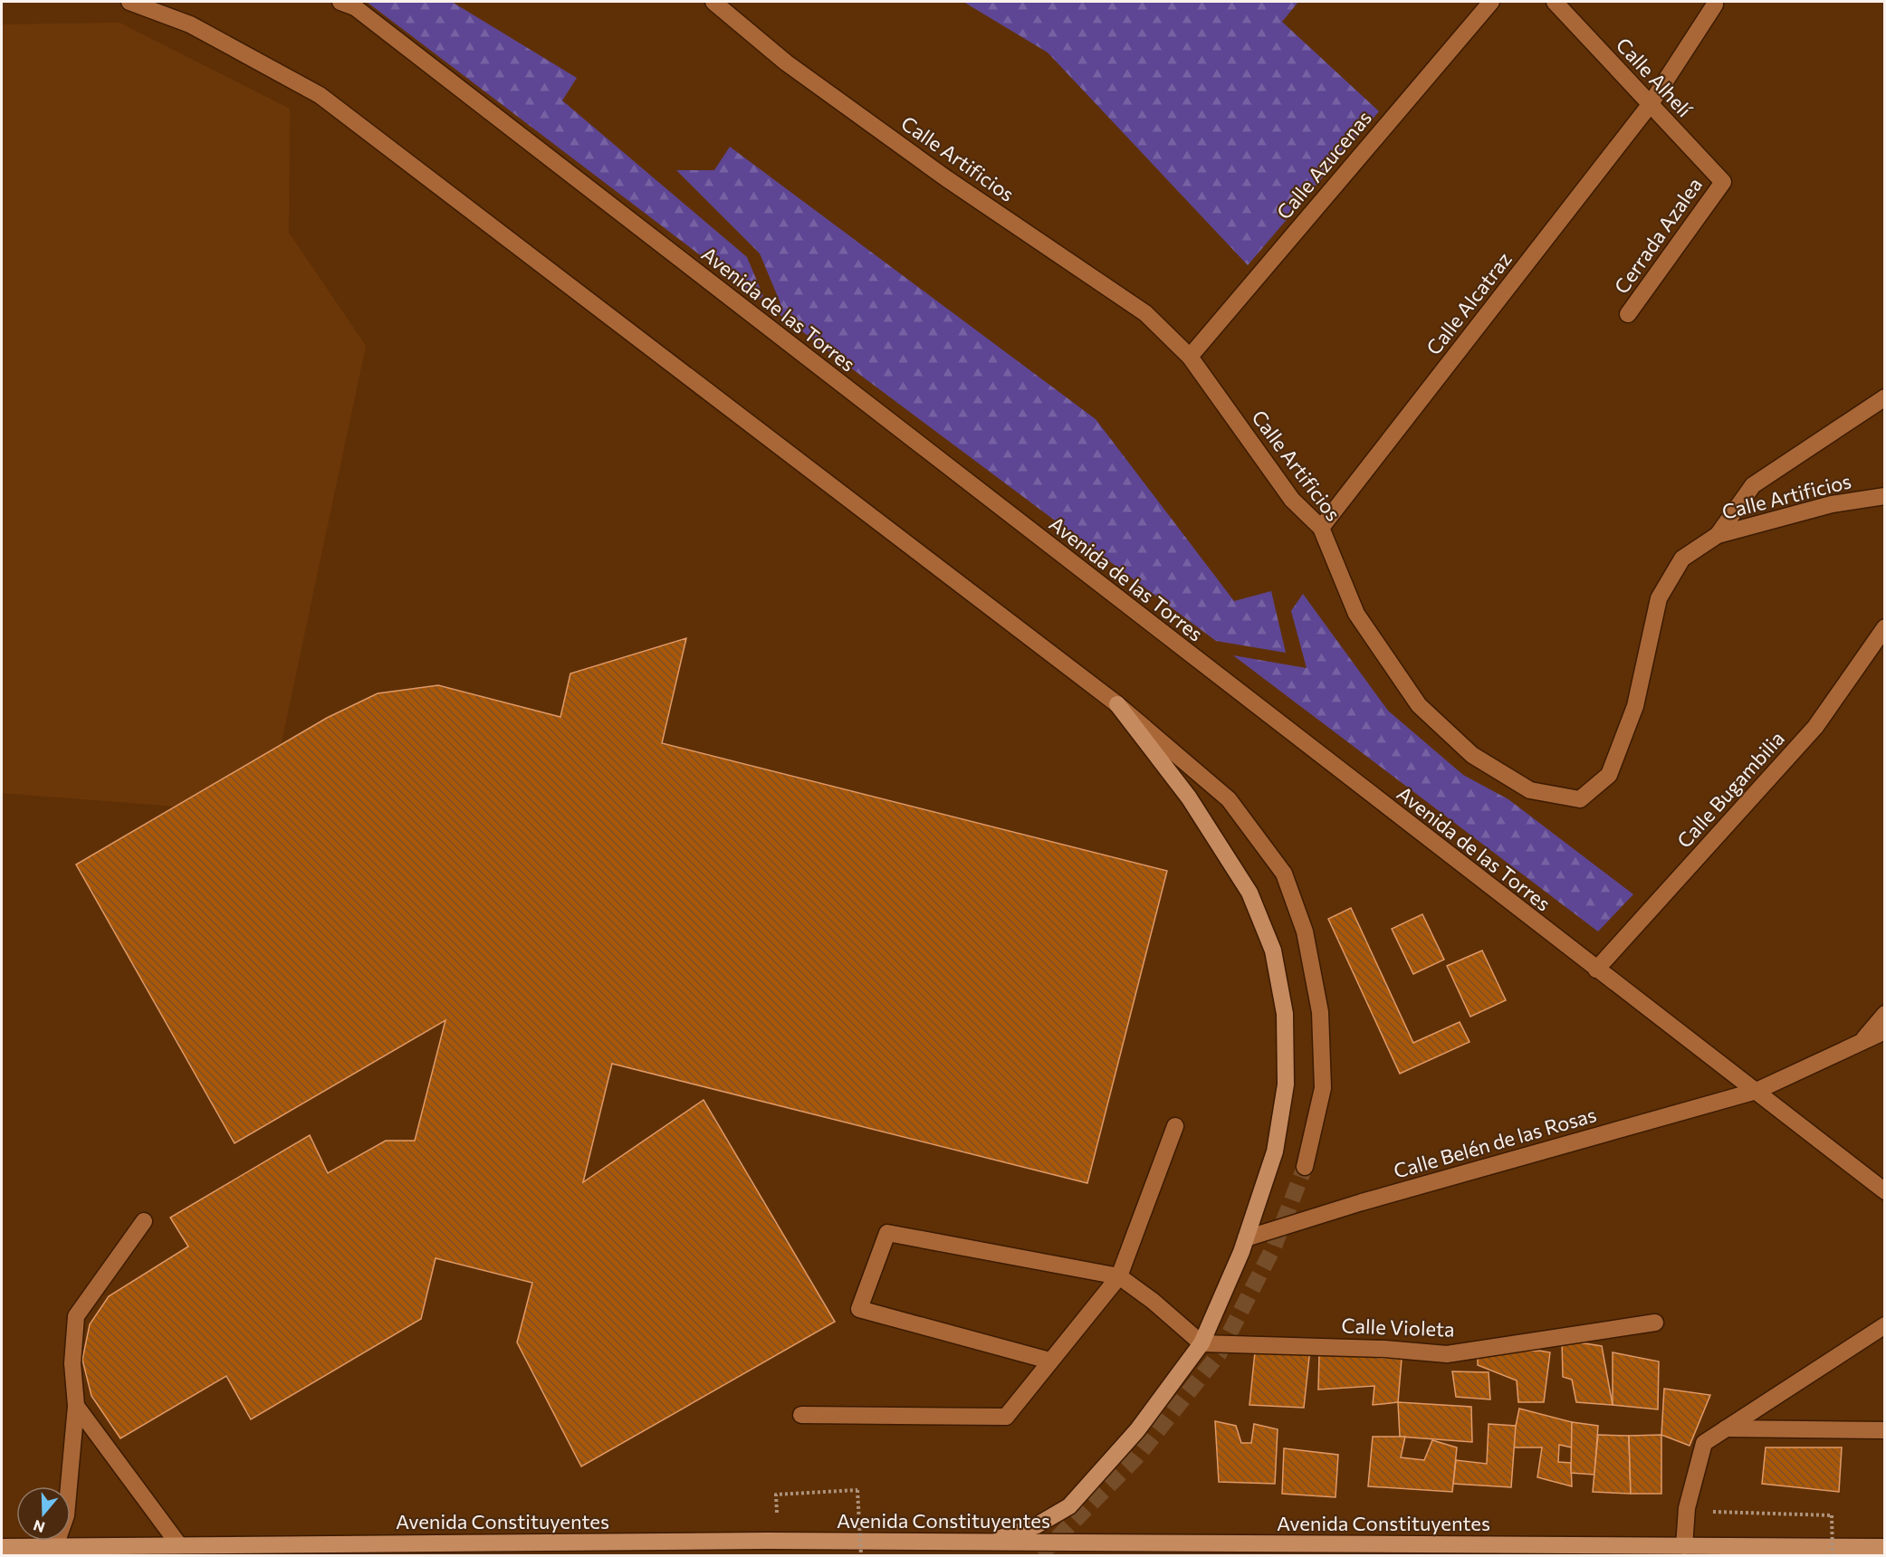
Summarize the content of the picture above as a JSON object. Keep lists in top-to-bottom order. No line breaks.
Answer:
{"streets":{"highway":["Avenida Constituyentes"],"street":["Calle Alhelí","Calle Artificios","Calle Azucenas","Cerrada Azalea","Calle Alcatraz","Avenida de las Torres","Calle Bugambilia","Calle Belén de las Rosas","Calle Violeta"]},"crossings":[["Calle Alhelí","Cerrada Azalea"],["Calle Alhelí","Calle Alcatraz"],["Calle Artificios","Calle Azucenas"],["Calle Artificios","Calle Alcatraz"],["Avenida de las Torres","Calle Bugambilia"],["Avenida de las Torres","Calle Belén de las Rosas"]],"north":"bottom"}
